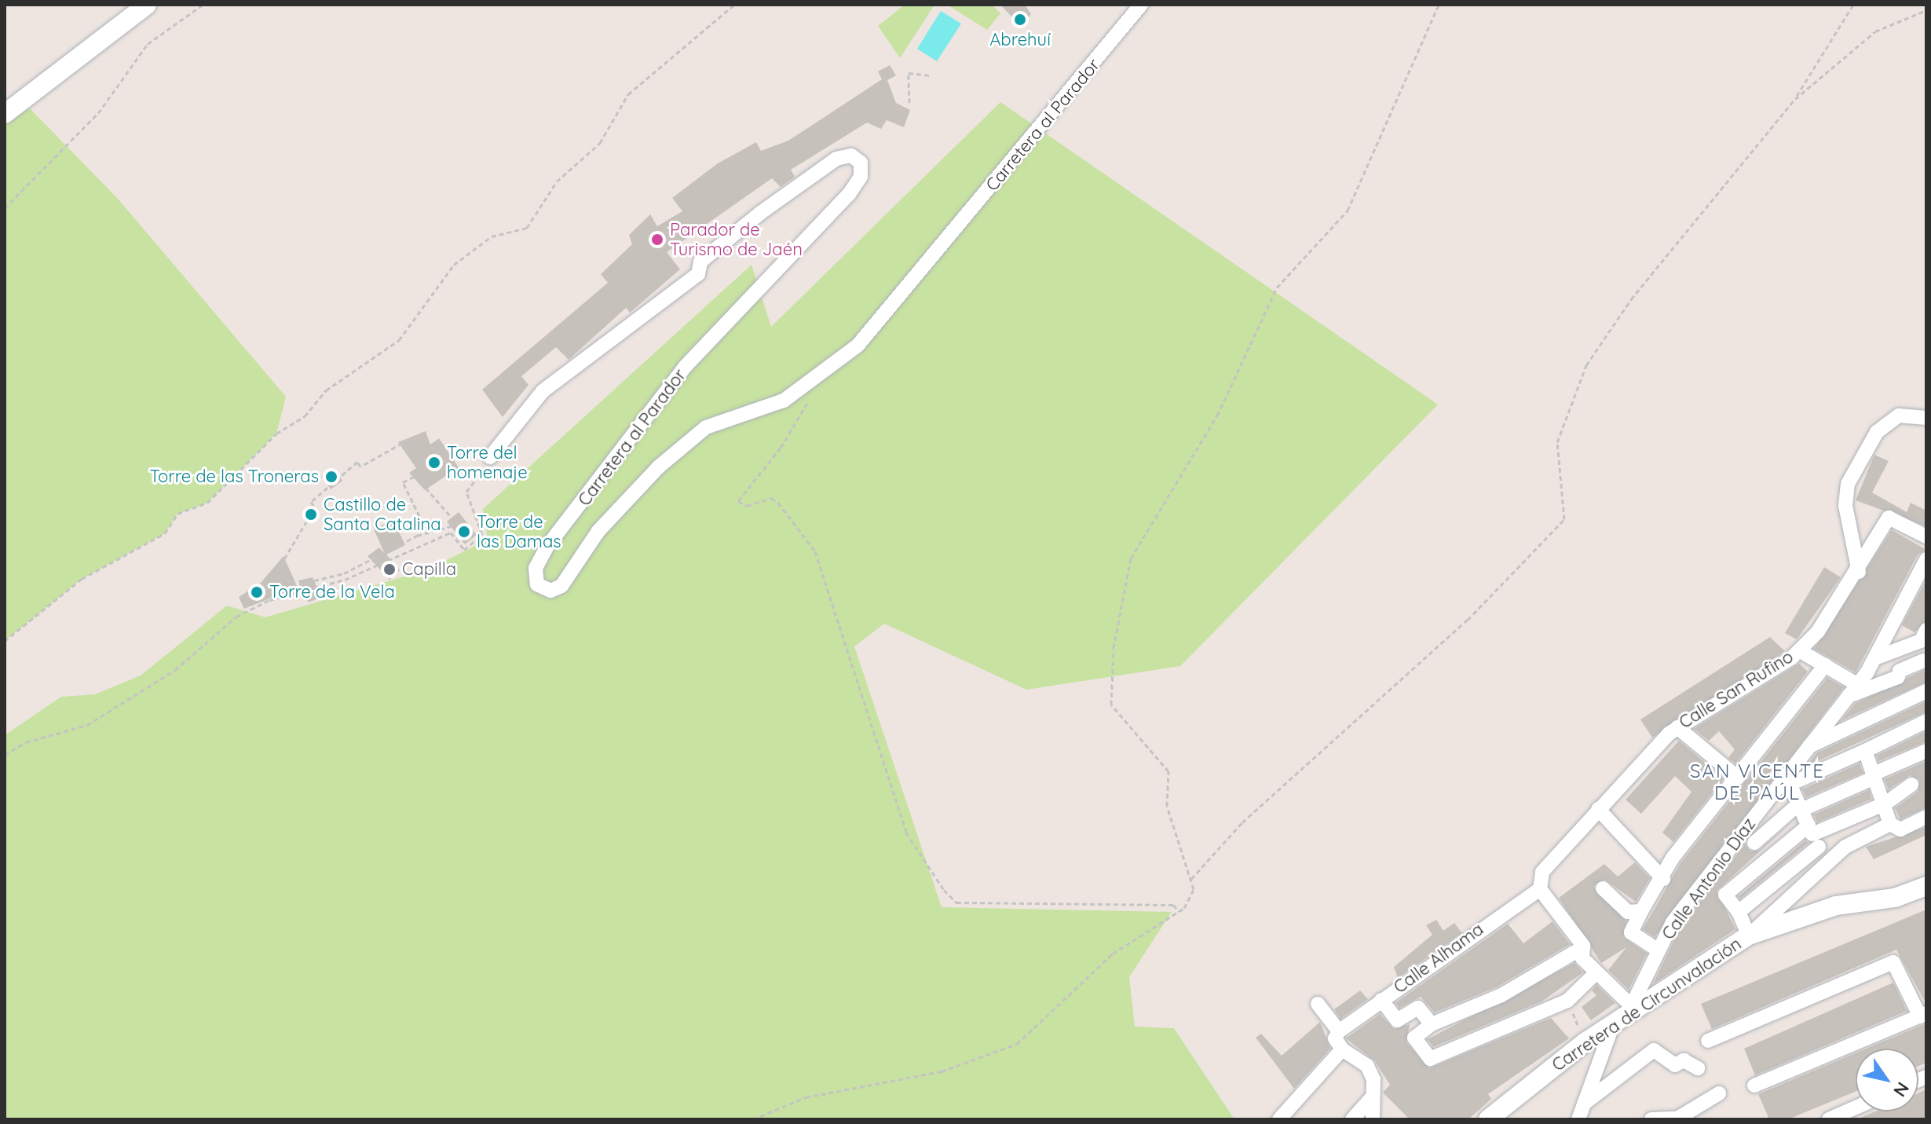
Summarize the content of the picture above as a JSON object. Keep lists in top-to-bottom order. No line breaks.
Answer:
{"streets":{"main road":["Carretera de Circunvalación"],"street":["Carretera al Parador","Calle San Rufino","Calle Antonio Díaz","Calle Alhama"]},"crossings":[["Calle San Rufino","Calle Alhama"],["Calle Antonio Díaz","Carretera de Circunvalación"]],"districts":["SAN VICENTE DE PAÚL"],"places":["Abrehuí","Parador de Turismo de Jaén","Torre del homenaje","Torre de las Troneras","Castillo de Santa Catalina","Torre de las Damas","Capilla","Torre de la Vela"],"north":"bottom right"}
